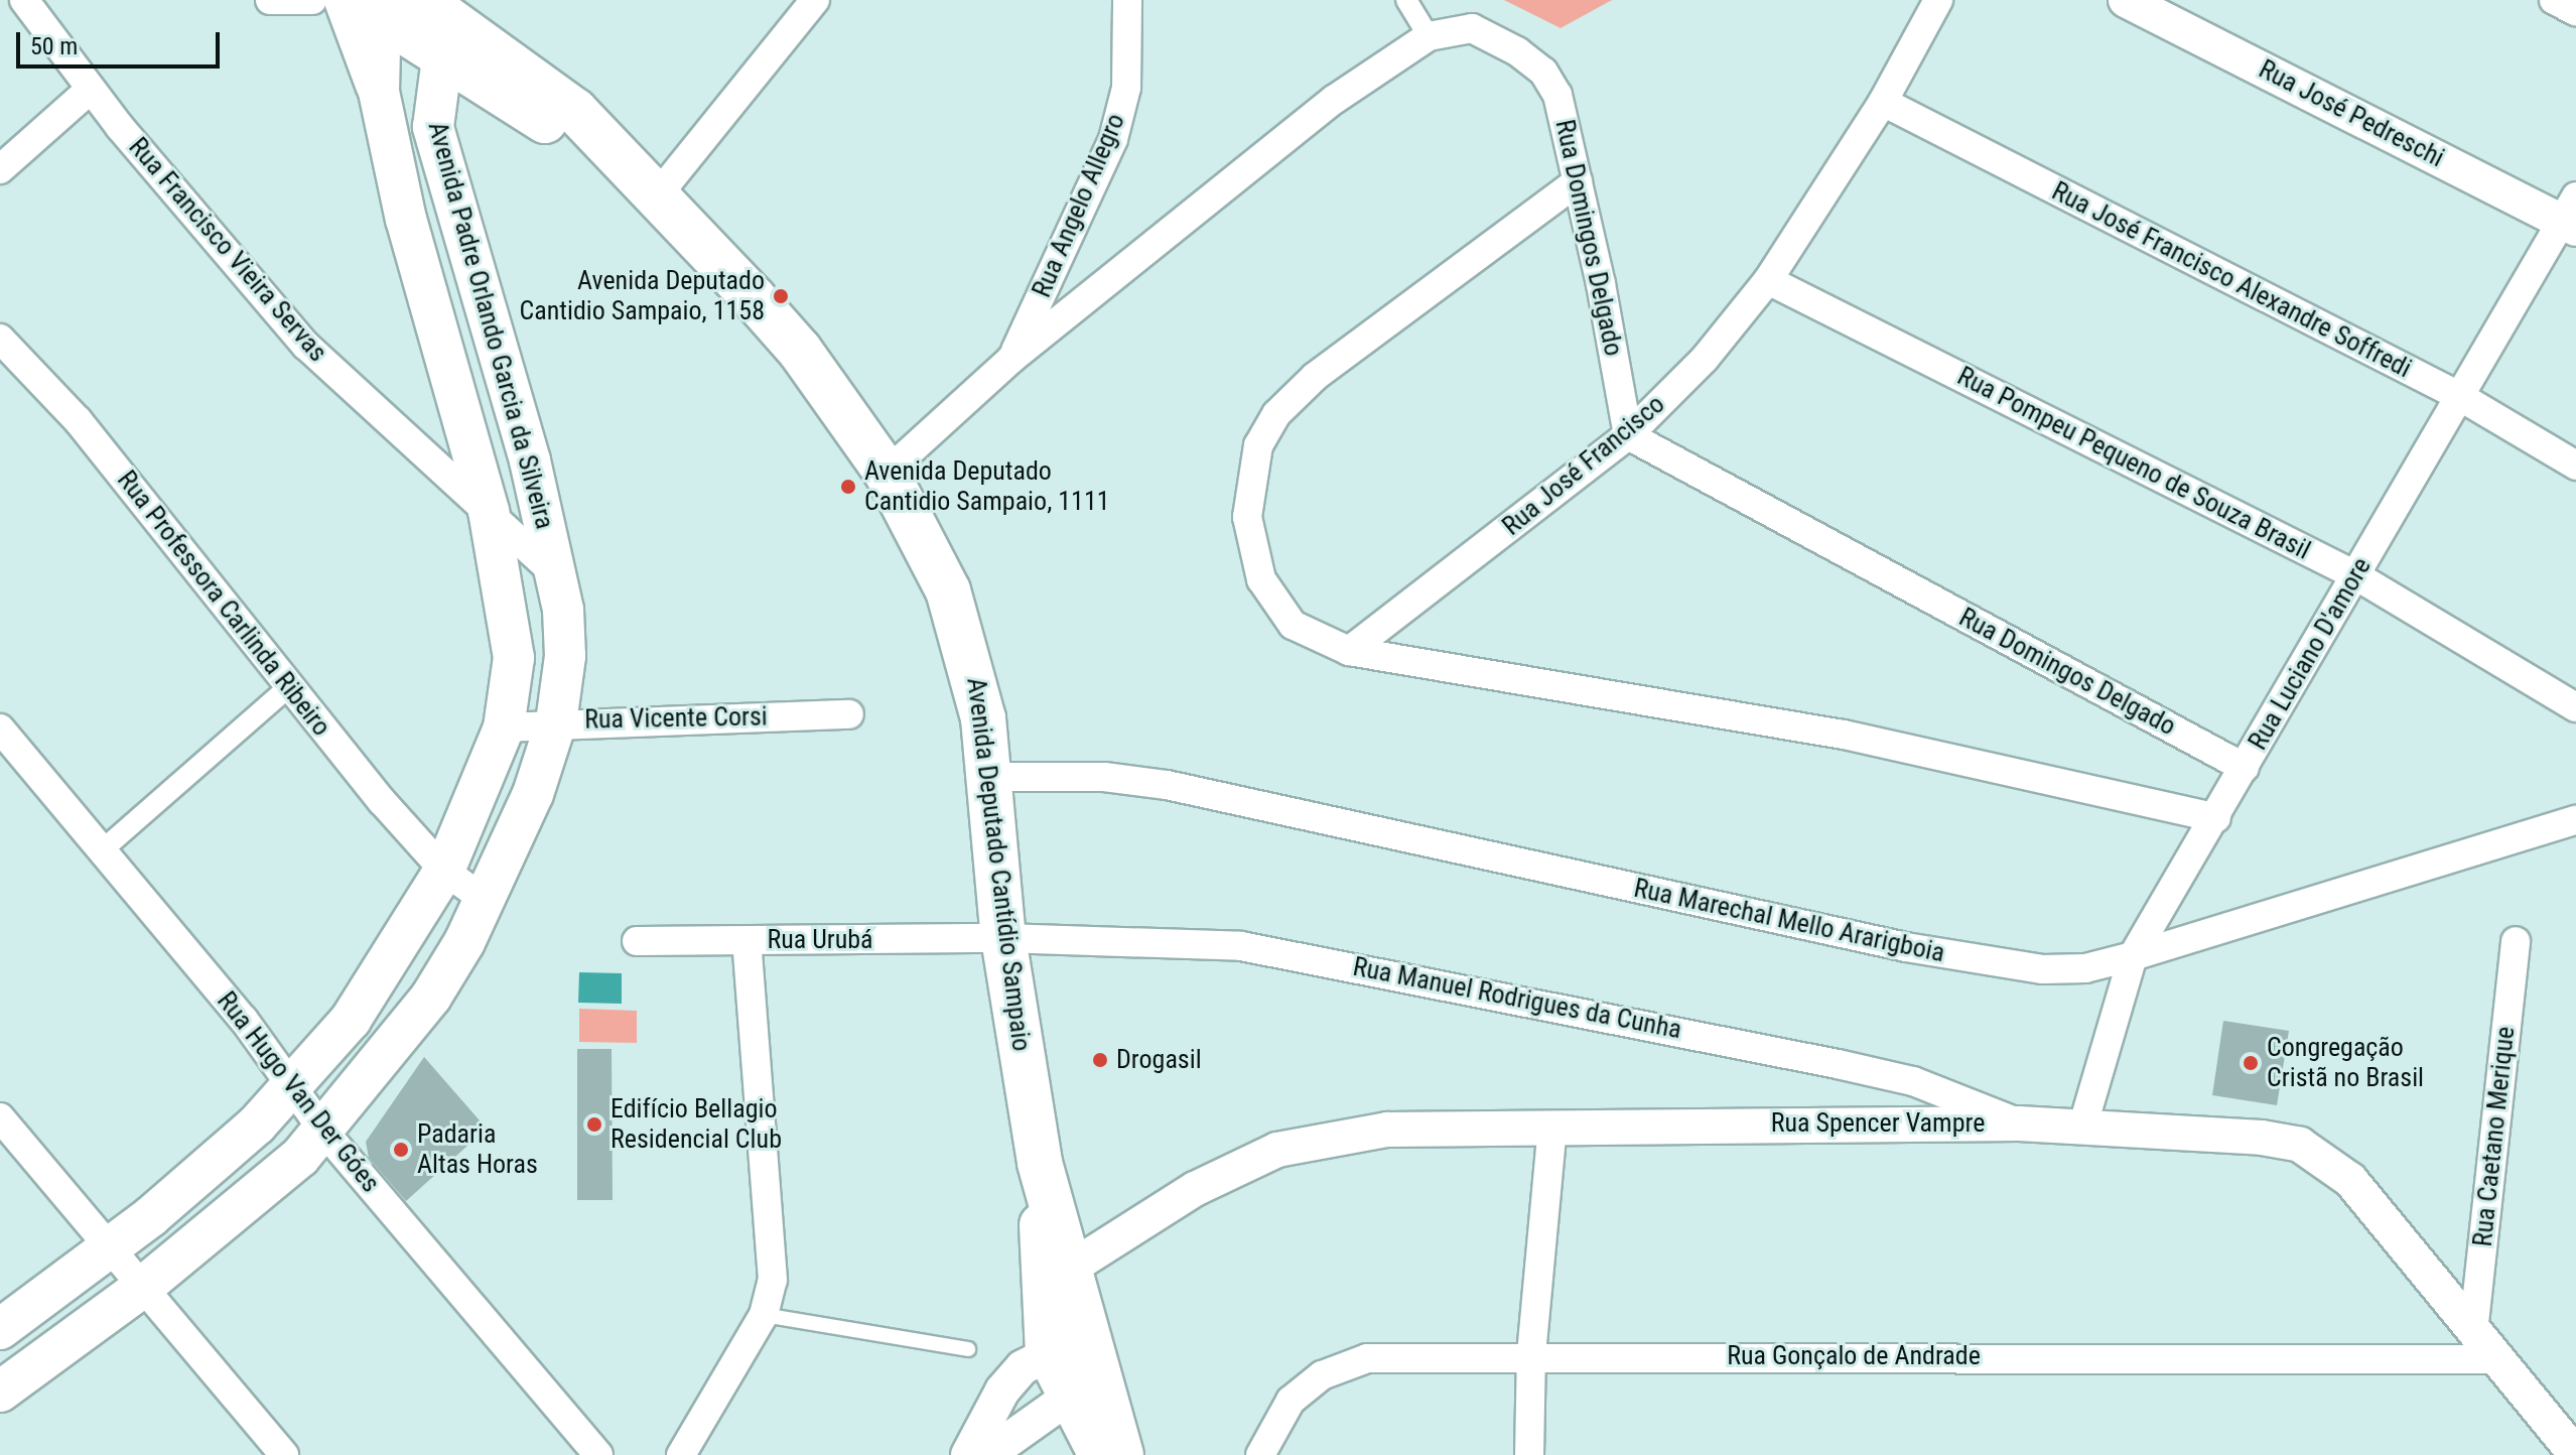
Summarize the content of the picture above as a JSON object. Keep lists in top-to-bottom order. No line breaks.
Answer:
{"streets":{"main road":["Avenida Padre Orlando Garcia da Silveira","Avenida Deputado Cantídio Sampaio"],"street":["Rua José Pedreschi","Rua Angelo Allegro","Rua Domingos Delgado","Rua Francisco Vieira Servas","Rua José Francisco Alexandre Soffredi","Rua Pompeu Pequeno de Souza Brasil","Rua José Francisco","Rua Professora Carlinda Ribeiro","Rua Luciano D'amore","Rua Vicente Corsi","Rua Marechal Mello Ararigboia","Rua Urubá","Rua Manuel Rodrigues da Cunha","Rua Hugo Van Der Góes","Rua Spencer Vampre","Rua Caetano Merique","Rua Gonçalo de Andrade"]},"crossings":[["Rua José Pedreschi","Rua Luciano D'amore"],["Rua Angelo Allegro","Rua Domingos Delgado"],["Rua Domingos Delgado","Rua José Francisco"],["Rua Domingos Delgado","Rua Luciano D'amore"],["Rua Domingos Delgado","Avenida Deputado Cantídio Sampaio"],["Rua Francisco Vieira Servas","Avenida Padre Orlando Garcia da Silveira"],["Rua José Francisco Alexandre Soffredi","Rua José Francisco"],["Rua José Francisco Alexandre Soffredi","Rua Luciano D'amore"],["Avenida Padre Orlando Garcia da Silveira","Rua Professora Carlinda Ribeiro"],["Avenida Padre Orlando Garcia da Silveira","Rua Vicente Corsi"],["Avenida Padre Orlando Garcia da Silveira","Avenida Deputado Cantídio Sampaio"],["Avenida Padre Orlando Garcia da Silveira","Rua Hugo Van Der Góes"],["Rua Pompeu Pequeno de Souza Brasil","Rua José Francisco"],["Rua Pompeu Pequeno de Souza Brasil","Rua Luciano D'amore"],["Rua Luciano D'amore","Rua Marechal Mello Ararigboia"],["Rua Luciano D'amore","Rua Spencer Vampre"],["Avenida Deputado Cantídio Sampaio","Rua Marechal Mello Ararigboia"],["Avenida Deputado Cantídio Sampaio","Rua Urubá"],["Avenida Deputado Cantídio Sampaio","Rua Manuel Rodrigues da Cunha"],["Avenida Deputado Cantídio Sampaio","Rua Spencer Vampre"],["Rua Urubá","Rua Manuel Rodrigues da Cunha"],["Rua Manuel Rodrigues da Cunha","Rua Spencer Vampre"],["Rua Spencer Vampre","Rua Caetano Merique"],["Rua Spencer Vampre","Rua Gonçalo de Andrade"],["Rua Caetano Merique","Rua Gonçalo de Andrade"]],"places":["Avenida Deputado Cantidio Sampaio, 1158","Avenida Deputado Cantidio Sampaio, 1111","Drogasil","Congregação Cristã no Brasil","Edifício Bellagio Residencial Club","Padaria Altas Horas"],"scale_bar":"50 m"}
